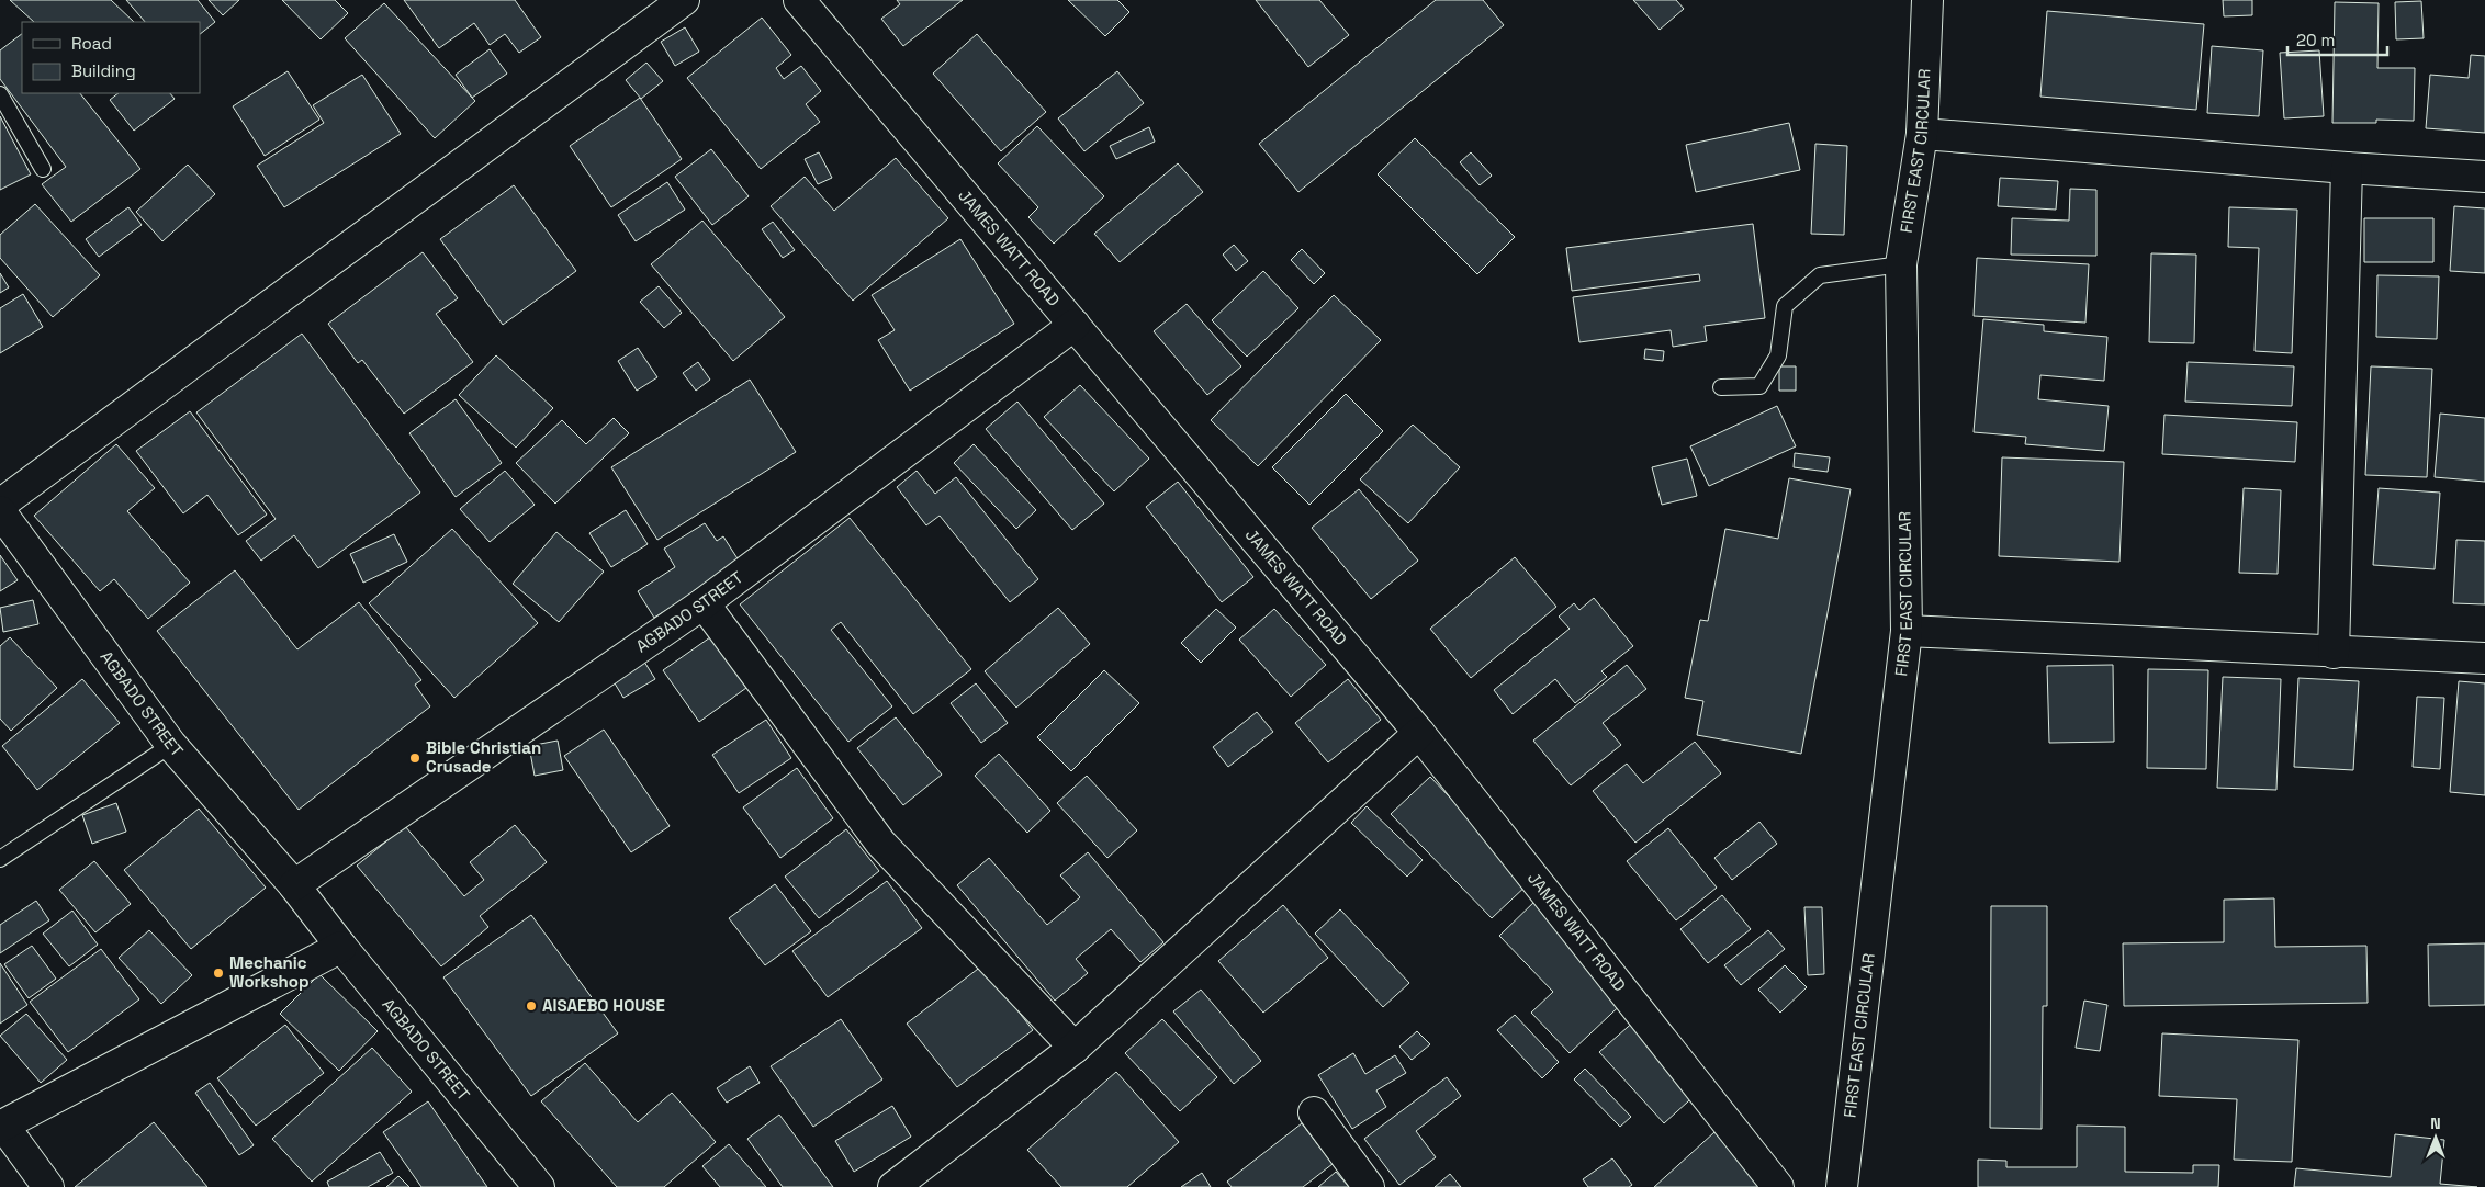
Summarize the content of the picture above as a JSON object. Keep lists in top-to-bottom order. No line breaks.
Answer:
{"streets":{"street":["FIRST EAST CIRCULAR","JAMES WATT ROAD","AGBADO STREET"]},"crossings":[["JAMES WATT ROAD","AGBADO STREET"]],"places":["Bible Christian Crusade","Mechanic Workshop","AISAEBO HOUSE"],"legend":["Road","Building"],"scale_bar":"20 m","north":"top"}
